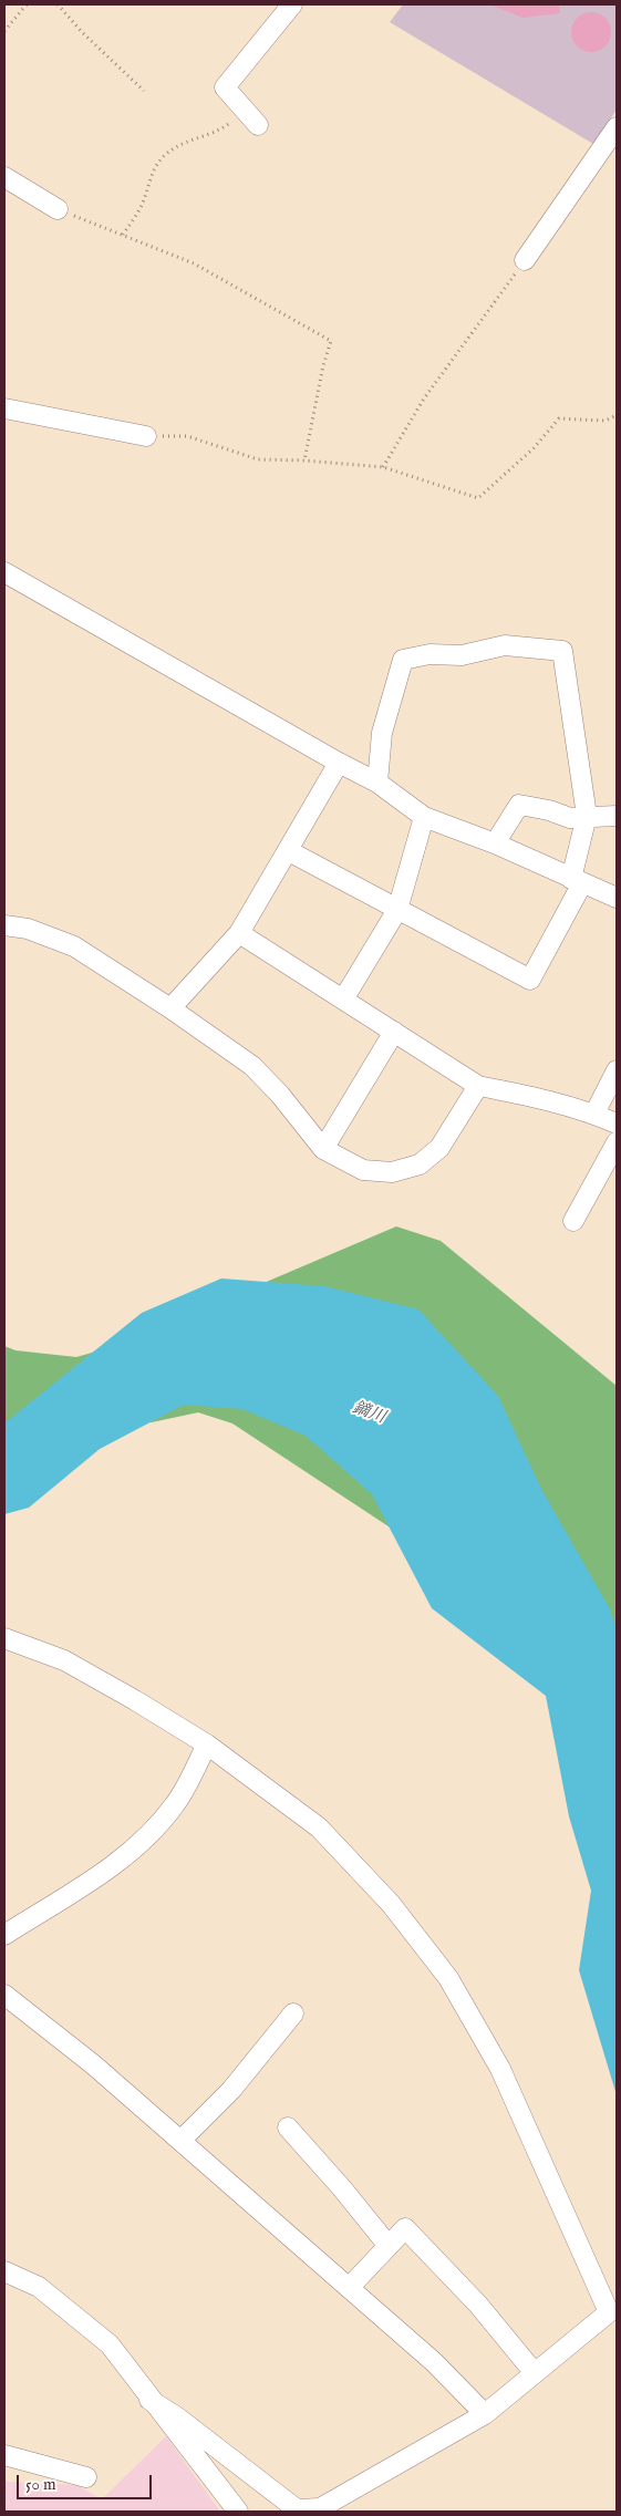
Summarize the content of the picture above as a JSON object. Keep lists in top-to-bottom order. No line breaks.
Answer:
{"water":["鏑川"],"scale_bar":"50 m"}
